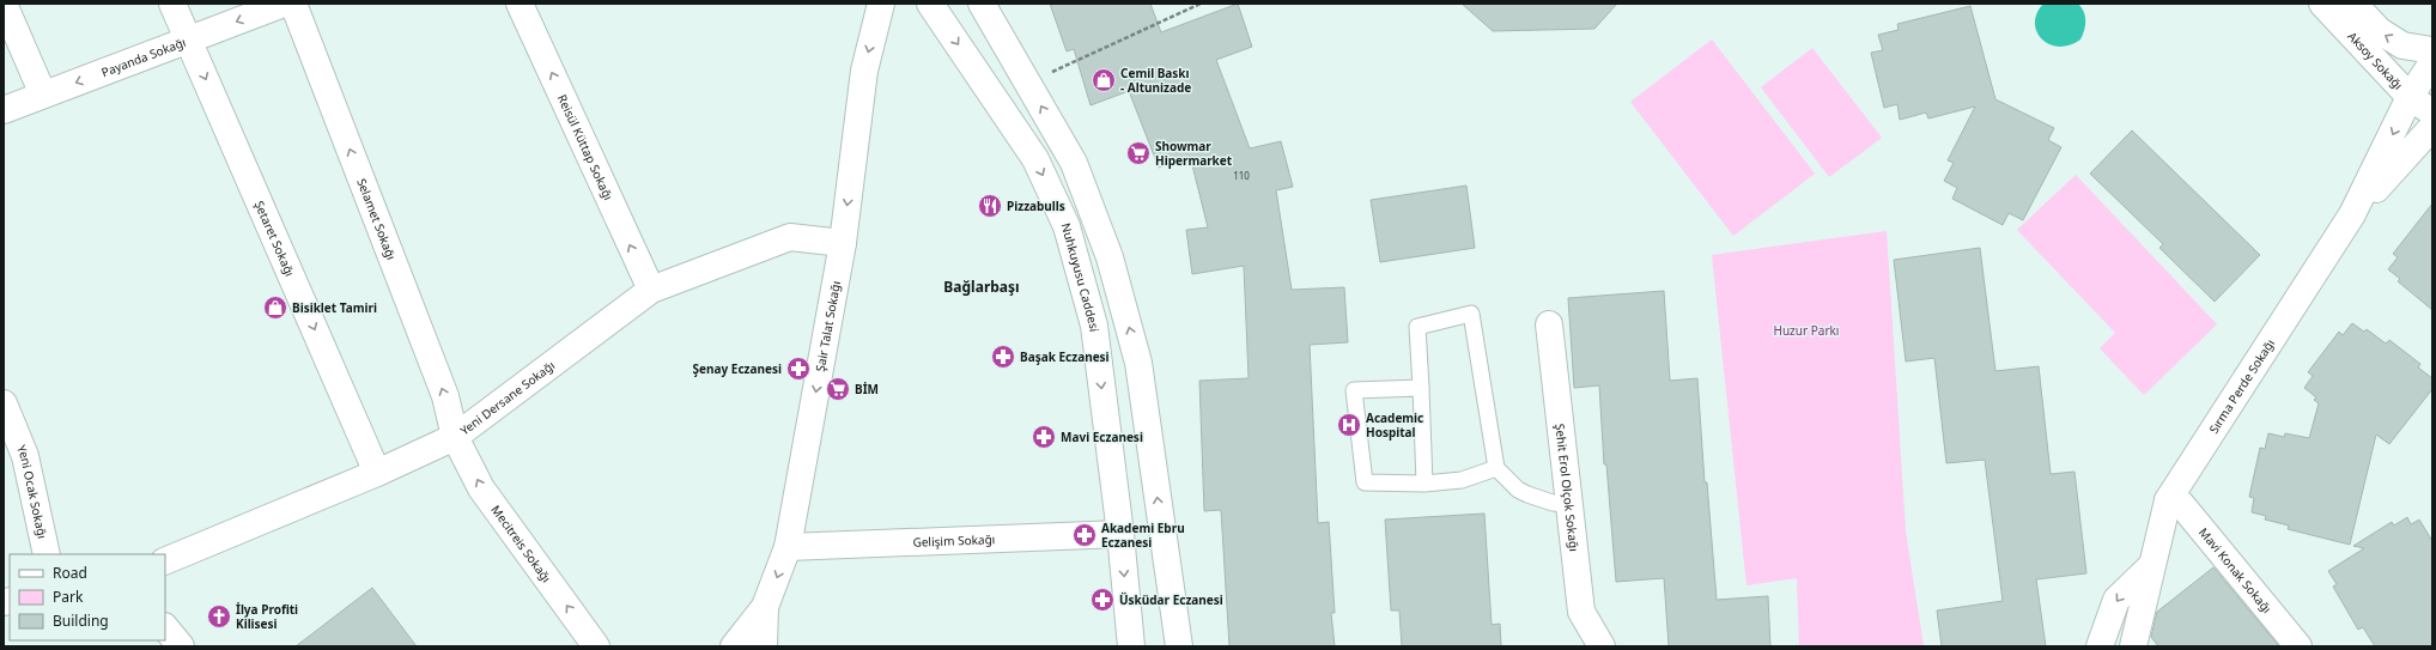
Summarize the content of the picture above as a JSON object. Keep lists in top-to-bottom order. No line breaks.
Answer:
{"streets":{"street":["Payanda Sokağı","Aksoy Sokağı","Reisül Küttap Sokağı","Selamet Sokağı","Şetaret Sokağı","Nuhkuyusu Caddesi","Şair Talat Sokağı","Sırma Perde Sokağı","Yeni Dersane Sokağı","Şehit Erol Olçok Sokağı","Yeni Ocak Sokağı","Gelişim Sokağı","Mecitreis Sokağı","Mavi Konak Sokağı"]},"crossings":[["Payanda Sokağı","Şetaret Sokağı"],["Reisül Küttap Sokağı","Yeni Dersane Sokağı"],["Selamet Sokağı","Yeni Dersane Sokağı"],["Selamet Sokağı","Mecitreis Sokağı"],["Şetaret Sokağı","Yeni Dersane Sokağı"],["Nuhkuyusu Caddesi","Gelişim Sokağı"],["Şair Talat Sokağı","Yeni Dersane Sokağı"],["Şair Talat Sokağı","Gelişim Sokağı"],["Sırma Perde Sokağı","Mavi Konak Sokağı"],["Yeni Dersane Sokağı","Mecitreis Sokağı"]],"one_way":["Payanda Sokağı","Reisül Küttap Sokağı","Selamet Sokağı","Şetaret Sokağı","Şair Talat Sokağı","Mecitreis Sokağı"],"districts":["Bağlarbaşı"],"parks":["Huzur Parkı"],"places":{"shop":["Cemil Baskı - Altunizade","Bisiklet Tamiri"],"supermarket":["Showmar Hipermarket","BİM"],"restaurant":["Pizzabulls"],"pharmacy":["Başak Eczanesi","Şenay Eczanesi","Mavi Eczanesi","Akademi Ebru Eczanesi","Üsküdar Eczanesi"],"hospital":["Academic Hospital"],"church":["İlya Profiti Kilisesi"]},"house_numbers":["110"],"legend":["Road","Park","Building"]}
